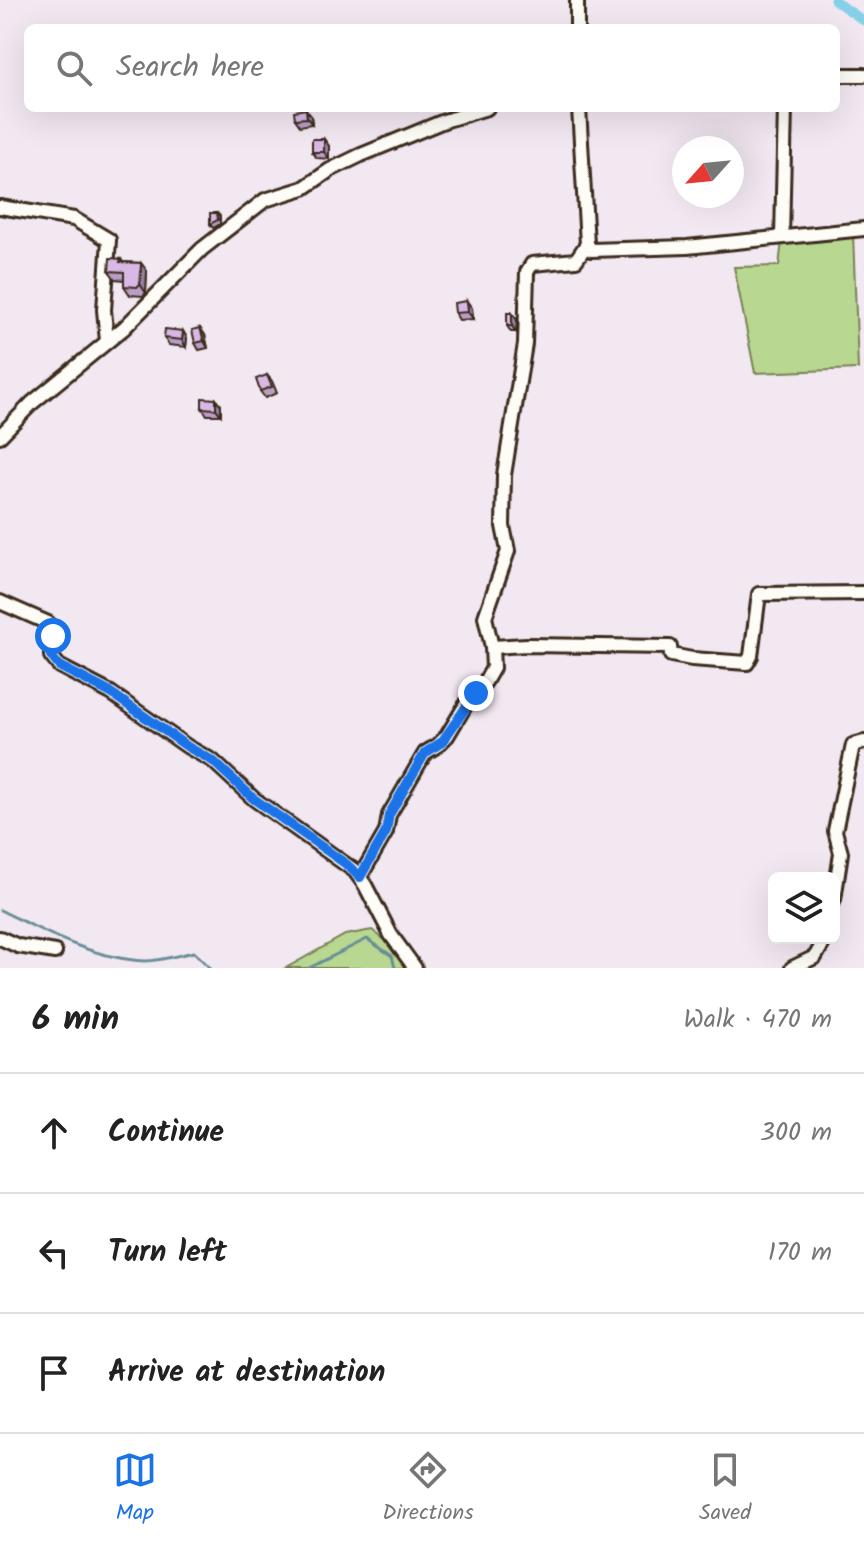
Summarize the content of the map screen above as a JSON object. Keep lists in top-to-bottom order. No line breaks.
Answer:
{"north":"bottom left","page":{"search":"Search here","heading":["6 min","Walk · 470 m"],"list":[["Continue","300 m"],["Turn left","170 m"],"Arrive at destination"],"nav":["Map","Directions","Saved"]}}
